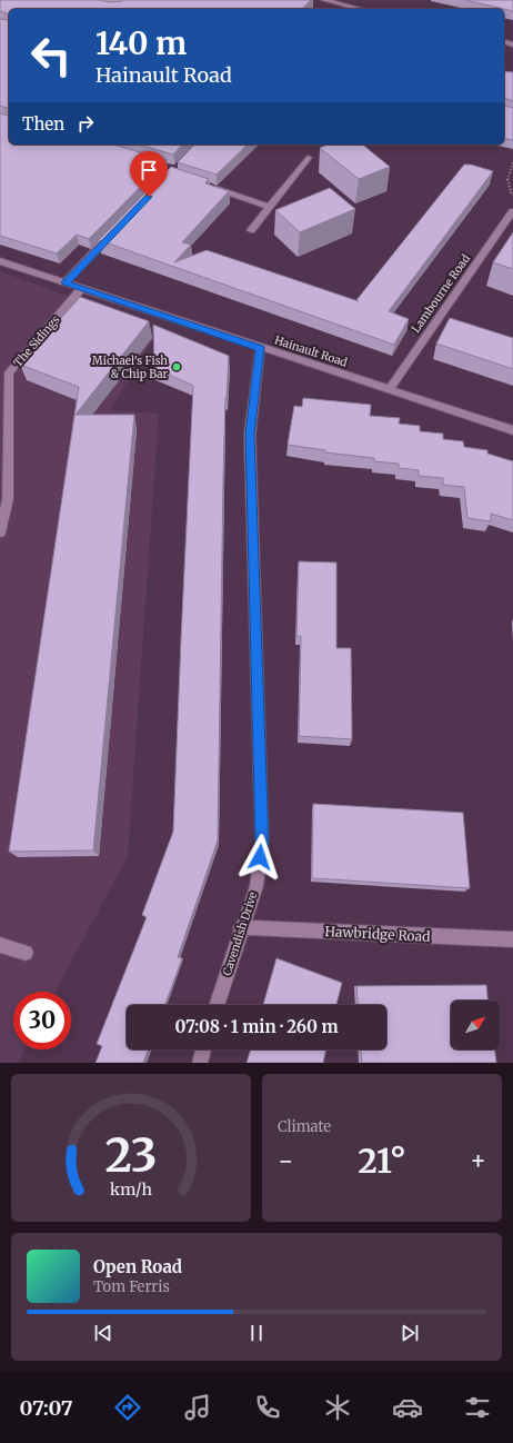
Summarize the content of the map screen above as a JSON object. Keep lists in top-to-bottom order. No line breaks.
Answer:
{"streets":{"street":["Lambourne Road","The Sidings","Hainault Road","Cavendish Drive","Hawbridge Road"]},"crossings":[["Lambourne Road","Hainault Road"],["The Sidings","Hainault Road"],["Hainault Road","Cavendish Drive"],["Cavendish Drive","Hawbridge Road"]],"places":["Michael's Fish & Chip Bar"],"north":"top right","page":{"turn":["140 m","Hainault Road"],"then":"Then","limit":"30","trip":"07:08 · 1 min · 260 m","tile":"Climate","heat":["−","21°","+"],"song":["Open Road","Tom Ferris"],"tabs":"07:07","gauge":["23","km/h"]}}
